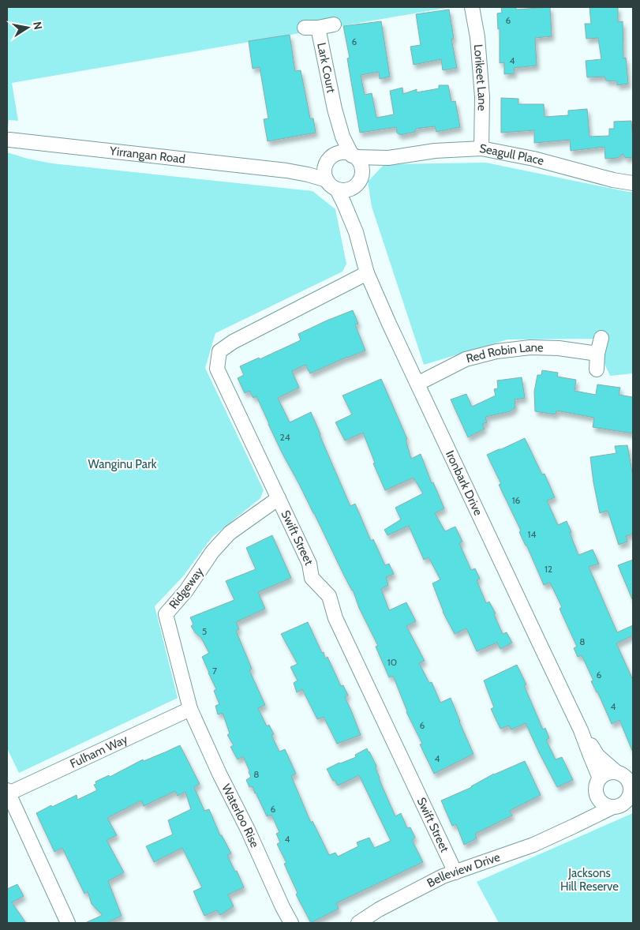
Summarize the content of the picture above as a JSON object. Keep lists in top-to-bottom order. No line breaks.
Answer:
{"streets":{"street":["Lark Court","Lorikeet Lane","Yirrangan Road","Seagull Place","Red Robin Lane","Ironbark Drive","Swift Street","Ridgeway","Fulham Way","Waterloo Rise","Belleview Drive"]},"crossings":[["Lark Court","Yirrangan Road"],["Lark Court","Seagull Place"],["Lark Court","Ironbark Drive"],["Lorikeet Lane","Seagull Place"],["Yirrangan Road","Seagull Place"],["Yirrangan Road","Ironbark Drive"],["Seagull Place","Ironbark Drive"],["Red Robin Lane","Ironbark Drive"],["Ironbark Drive","Swift Street"],["Ironbark Drive","Belleview Drive"],["Swift Street","Ridgeway"],["Swift Street","Belleview Drive"],["Ridgeway","Fulham Way"],["Ridgeway","Waterloo Rise"],["Fulham Way","Waterloo Rise"]],"parks":["Wanginu Park","Jacksons Hill Reserve"],"house_numbers":["6","6","4","24","16","14","12","5","8","10","7","6","4","6","4","8","6","4"],"north":"right"}
